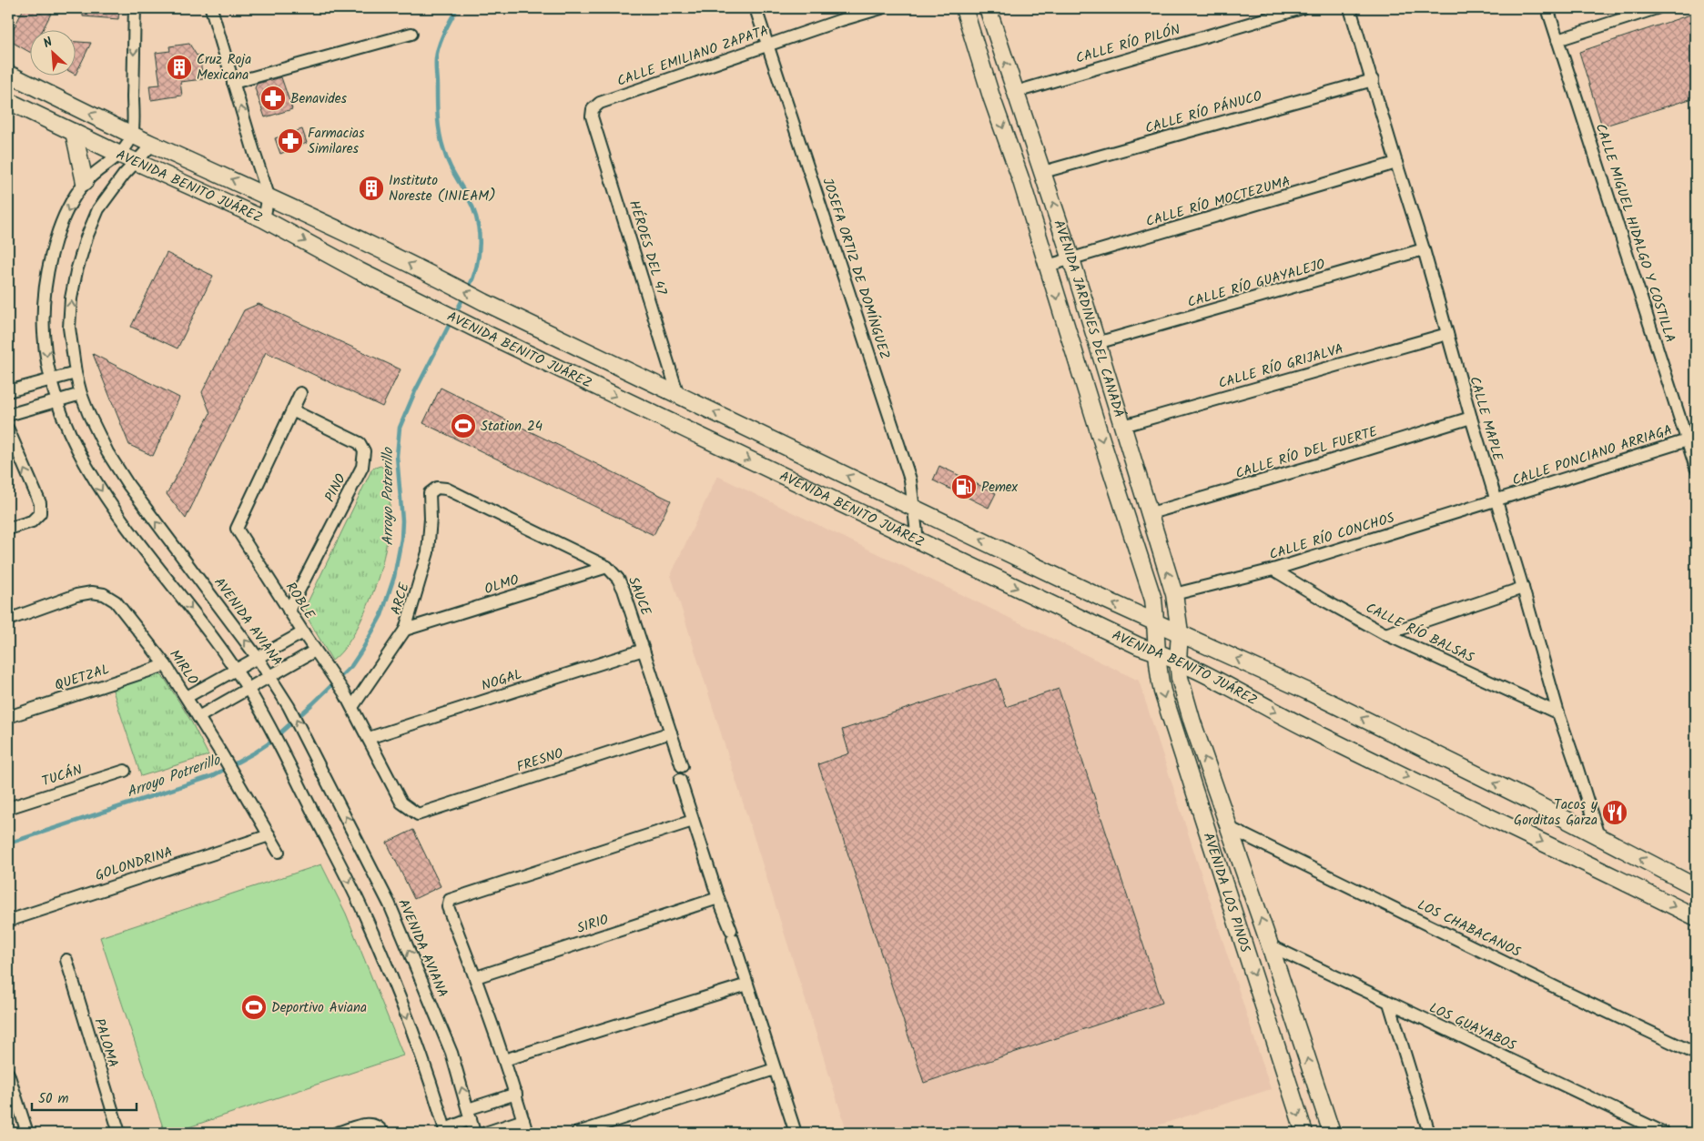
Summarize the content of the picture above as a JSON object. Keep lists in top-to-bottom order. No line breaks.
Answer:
{"streets":{"street":["CALLE RÍO PILÓN","CALLE EMILIANO ZAPATA","CALLE RÍO PÁNUCO","AVENIDA BENITO JUÁREZ","CALLE RÍO MOCTEZUMA","CALLE MIGUEL HIDALGO Y COSTILLA","HÉROES DEL 47","JOSEFA ORTIZ DE DOMÍNGUEZ","CALLE RÍO GUAYALEJO","AVENIDA JARDINES DEL CANADÁ","CALLE RÍO GRIJALVA","CALLE MAPLE","CALLE RÍO DEL FUERTE","CALLE PONCIANO ARRIAGA","PINO","CALLE RÍO CONCHOS","OLMO","SAUCE","ARCE","ROBLE","AVENIDA AVIANA","CALLE RÍO BALSAS","MIRLO","QUETZAL","NOGAL","FRESNO","TUCÁN","GOLONDRINA","AVENIDA LOS PINOS","SIRIO","LOS CHABACANOS","LOS GUAYABOS","PALOMA"]},"crossings":[["CALLE RÍO PILÓN","AVENIDA JARDINES DEL CANADÁ"],["CALLE EMILIANO ZAPATA","HÉROES DEL 47"],["CALLE EMILIANO ZAPATA","JOSEFA ORTIZ DE DOMÍNGUEZ"],["CALLE RÍO PÁNUCO","AVENIDA JARDINES DEL CANADÁ"],["CALLE RÍO PÁNUCO","CALLE MAPLE"],["AVENIDA BENITO JUÁREZ","HÉROES DEL 47"],["AVENIDA BENITO JUÁREZ","JOSEFA ORTIZ DE DOMÍNGUEZ"],["AVENIDA BENITO JUÁREZ","AVENIDA JARDINES DEL CANADÁ"],["AVENIDA BENITO JUÁREZ","CALLE MAPLE"],["AVENIDA BENITO JUÁREZ","AVENIDA AVIANA"],["AVENIDA BENITO JUÁREZ","AVENIDA LOS PINOS"],["CALLE RÍO MOCTEZUMA","AVENIDA JARDINES DEL CANADÁ"],["CALLE RÍO MOCTEZUMA","CALLE MAPLE"],["CALLE MIGUEL HIDALGO Y COSTILLA","CALLE PONCIANO ARRIAGA"],["CALLE RÍO GUAYALEJO","AVENIDA JARDINES DEL CANADÁ"],["CALLE RÍO GUAYALEJO","CALLE MAPLE"],["AVENIDA JARDINES DEL CANADÁ","CALLE RÍO GRIJALVA"],["AVENIDA JARDINES DEL CANADÁ","CALLE RÍO DEL FUERTE"],["AVENIDA JARDINES DEL CANADÁ","CALLE RÍO CONCHOS"],["AVENIDA JARDINES DEL CANADÁ","AVENIDA LOS PINOS"],["CALLE RÍO GRIJALVA","CALLE MAPLE"],["CALLE MAPLE","CALLE RÍO DEL FUERTE"],["CALLE MAPLE","CALLE PONCIANO ARRIAGA"],["CALLE MAPLE","CALLE RÍO CONCHOS"],["CALLE MAPLE","CALLE RÍO BALSAS"],["CALLE PONCIANO ARRIAGA","CALLE RÍO CONCHOS"],["PINO","ROBLE"],["CALLE RÍO CONCHOS","CALLE RÍO BALSAS"],["OLMO","SAUCE"],["OLMO","ARCE"],["SAUCE","ARCE"],["SAUCE","NOGAL"],["SAUCE","FRESNO"],["ARCE","ROBLE"],["ROBLE","NOGAL"],["ROBLE","FRESNO"],["MIRLO","QUETZAL"],["MIRLO","GOLONDRINA"],["AVENIDA LOS PINOS","LOS CHABACANOS"],["AVENIDA LOS PINOS","LOS GUAYABOS"]],"water":["Arroyo Potrerillo"],"places":{"building":["Cruz Roja Mexicana","Instituto Noreste (INIEAM)"],"pharmacy":["Benavides","Farmacias Similares"],"sports":["Station 24","Deportivo Aviana"],"fuel station":["Pemex"],"restaurant":["Tacos y Gorditas Garza"]},"scale_bar":"50 m","north":"top left"}
